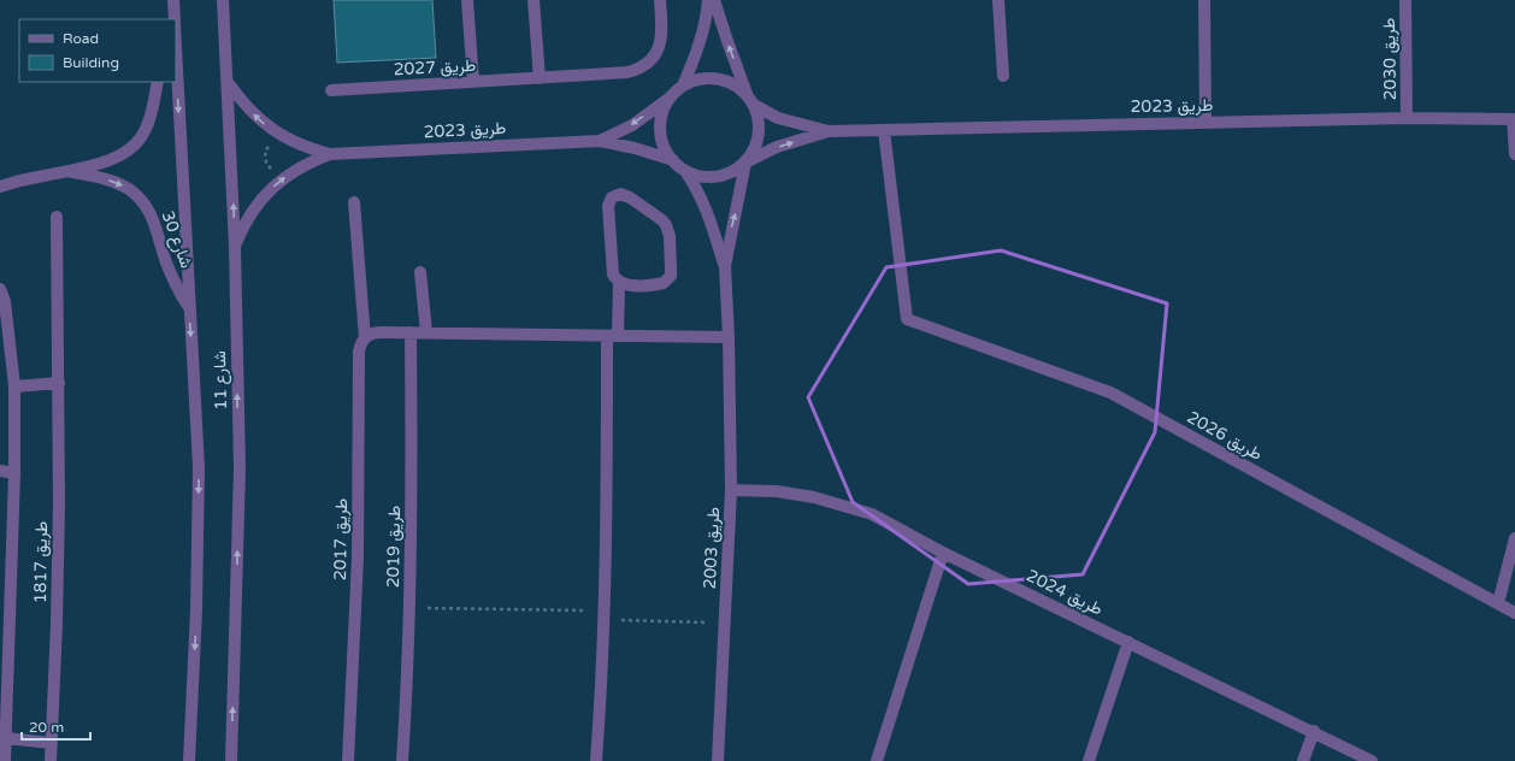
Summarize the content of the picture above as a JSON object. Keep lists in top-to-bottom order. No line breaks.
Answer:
{"streets":{"street":["طريق 2030","طريق 2027","طريق 2023","شارع 30","شارع 11","طريق 2026","طريق 2017","طريق 2019","طريق 2003","طريق 1817","طريق 2024"]},"crossings":[["طريق 2030","طريق 2023"],["طريق 2023","شارع 11"],["طريق 2023","طريق 2026"],["شارع 30","شارع 11"],["طريق 2003","طريق 2024"]],"one_way":["شارع 30"],"legend":["Road","Building"],"scale_bar":"20 m"}
